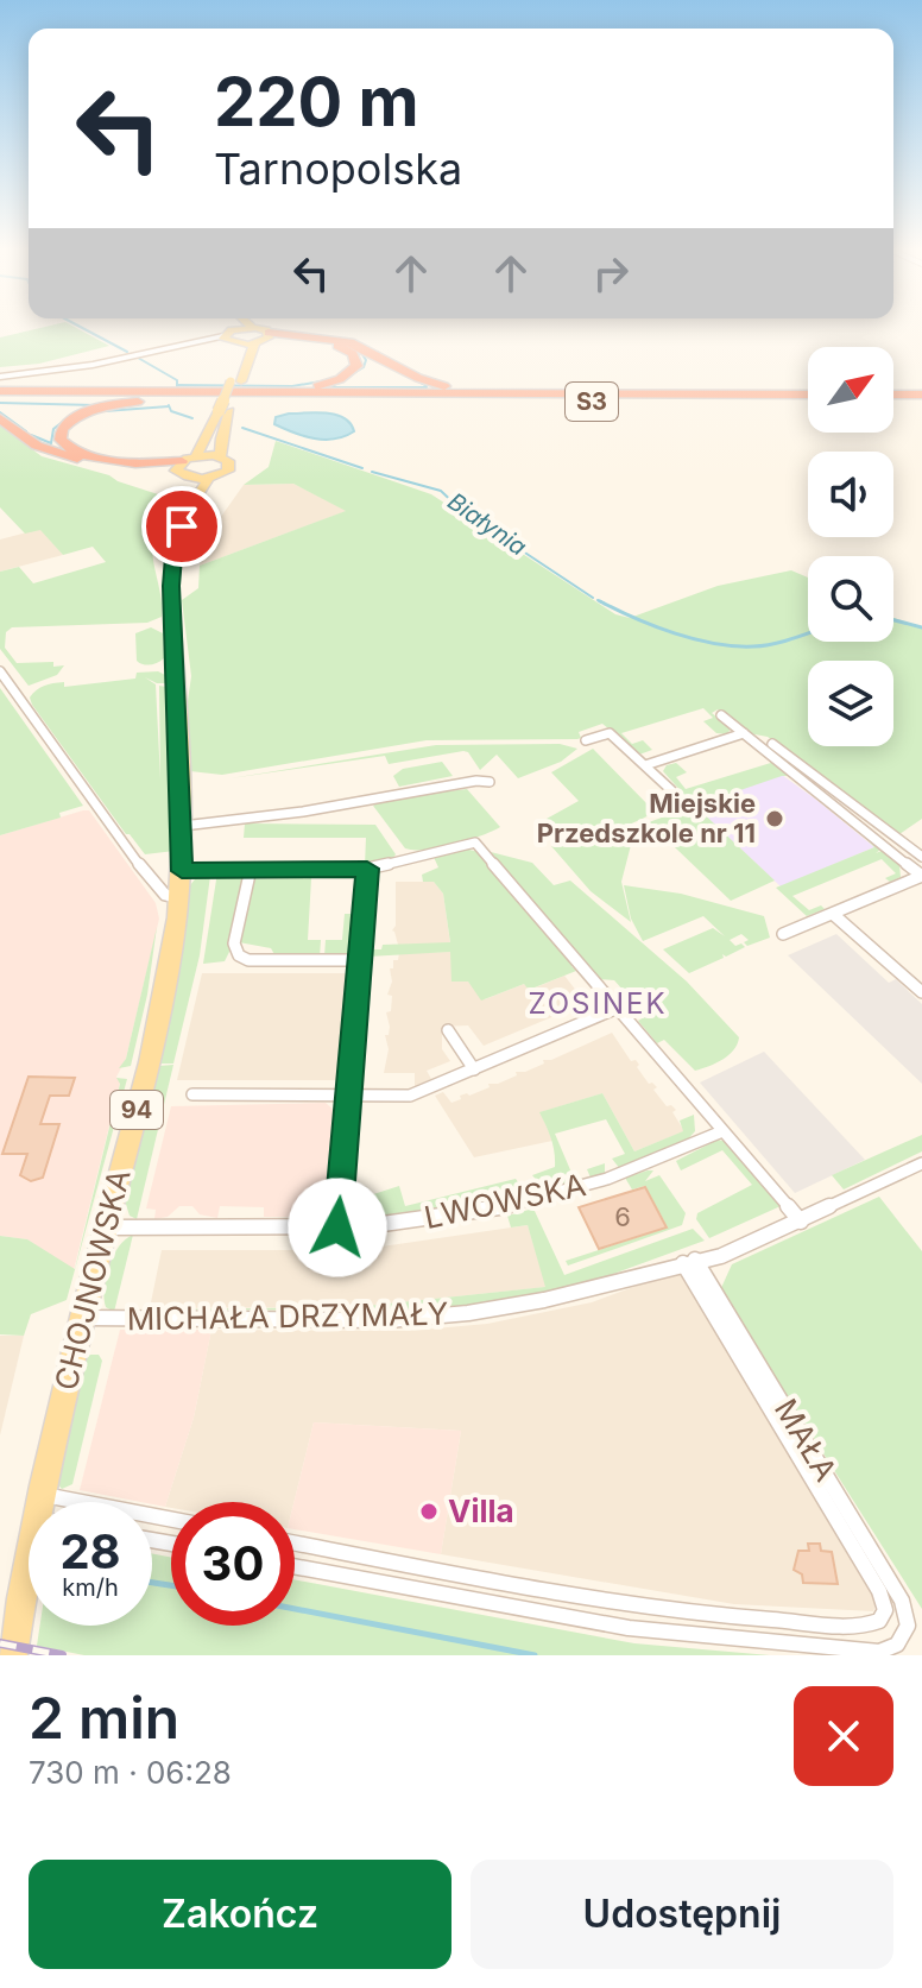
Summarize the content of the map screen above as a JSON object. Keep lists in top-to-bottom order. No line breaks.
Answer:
{"streets":{"highway":["S3"],"main road":["94","CHOJNOWSKA"],"street":["LWOWSKA","MICHAŁA DRZYMAŁY","MAŁA"]},"crossings":[["94","CHOJNOWSKA"],["LWOWSKA","CHOJNOWSKA"],["CHOJNOWSKA","MICHAŁA DRZYMAŁY"],["MICHAŁA DRZYMAŁY","MAŁA"]],"districts":["ZOSINEK"],"water":["Białynia"],"places":["Miejskie Przedszkole nr 11","Villa"],"house_numbers":["6"],"north":"top right","page":{"turn":["220 m","Tarnopolska"],"speed":"28 km/h","limit":"30","heading":["2 min","730 m · 06:28"],"buttons":["Zakończ","Udostępnij"]}}
